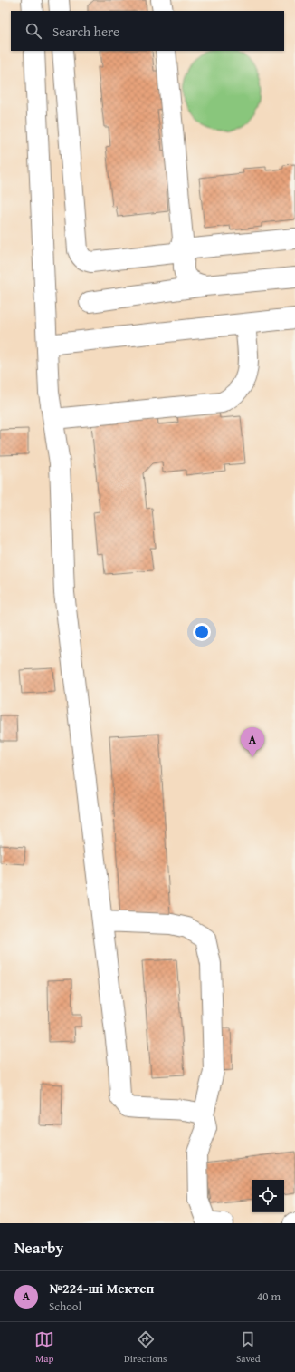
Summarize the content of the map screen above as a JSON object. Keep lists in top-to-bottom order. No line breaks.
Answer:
{"page":{"search":"Search here","pins":"A","heading":"Nearby","list":[{"mark":"A","name":"№224-ші Мектеп","note":"School","value":"40 m"}],"nav":["Map","Directions","Saved"]}}
